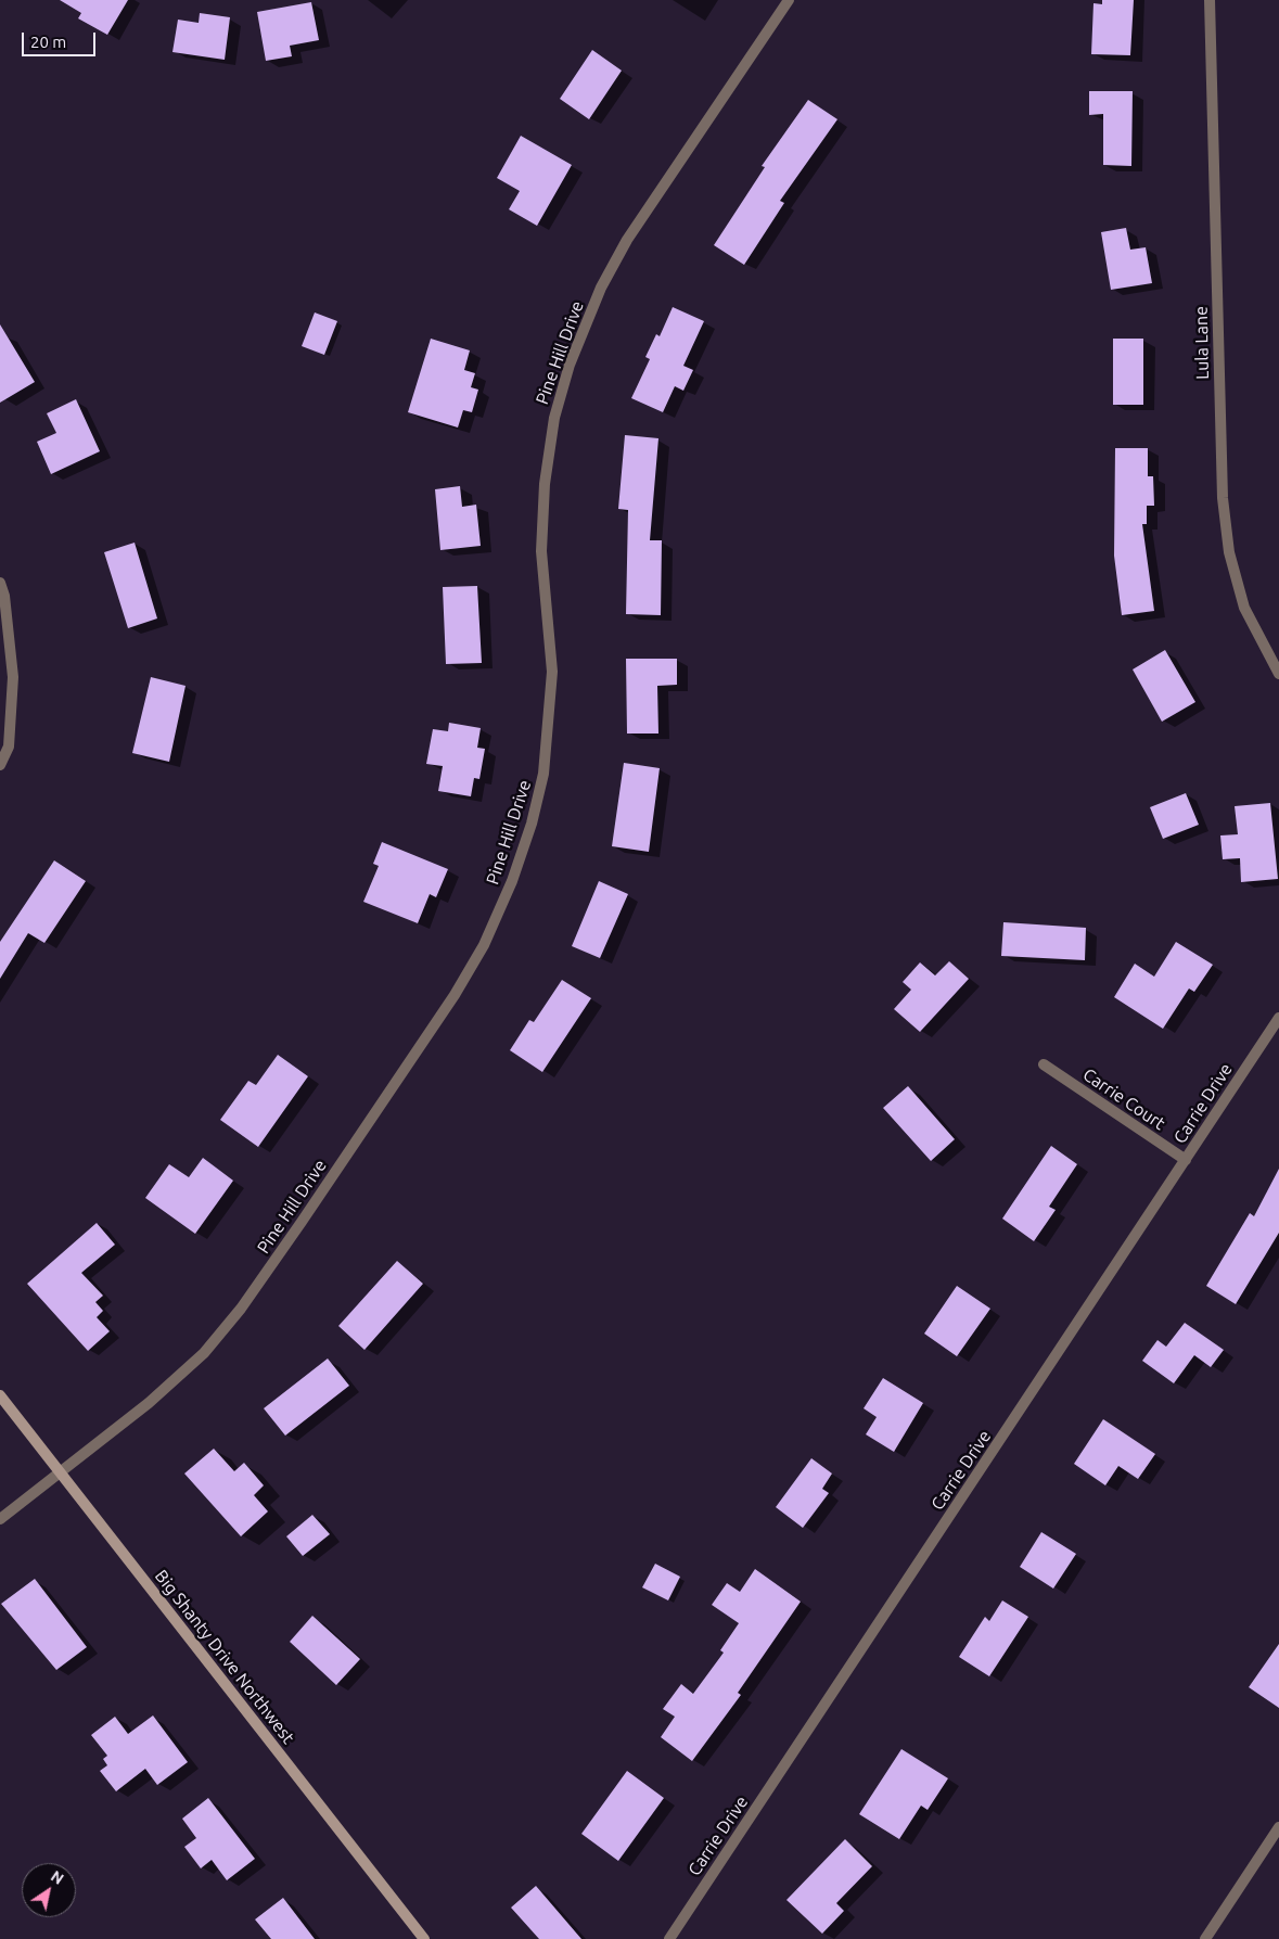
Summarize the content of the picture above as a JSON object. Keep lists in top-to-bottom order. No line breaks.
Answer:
{"streets":{"street":["Lula Lane","Pine Hill Drive","Carrie Court","Carrie Drive","Big Shanty Drive Northwest"]},"crossings":[["Pine Hill Drive","Big Shanty Drive Northwest"],["Carrie Court","Carrie Drive"]],"scale_bar":"20 m","north":"top right"}
